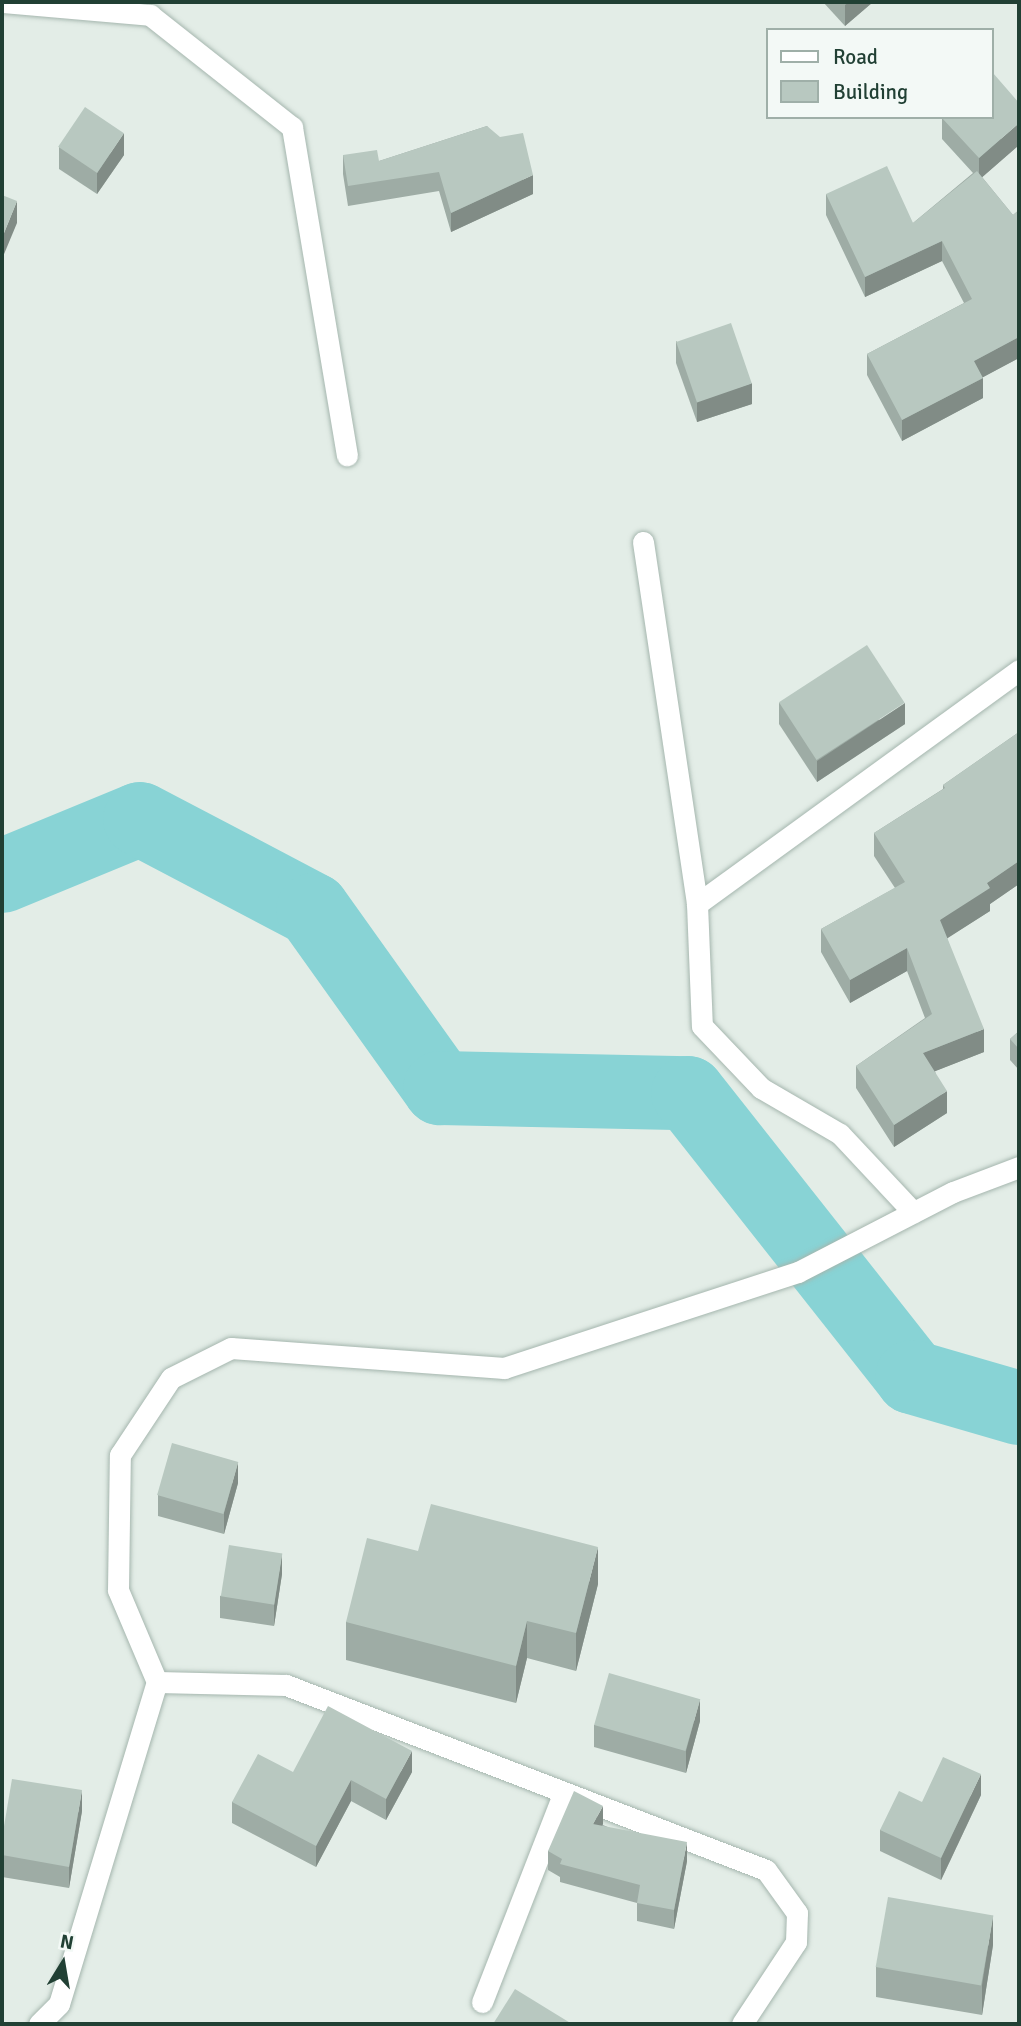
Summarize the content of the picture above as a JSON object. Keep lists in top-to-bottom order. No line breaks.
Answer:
{"legend":["Road","Building"],"north":"top"}
